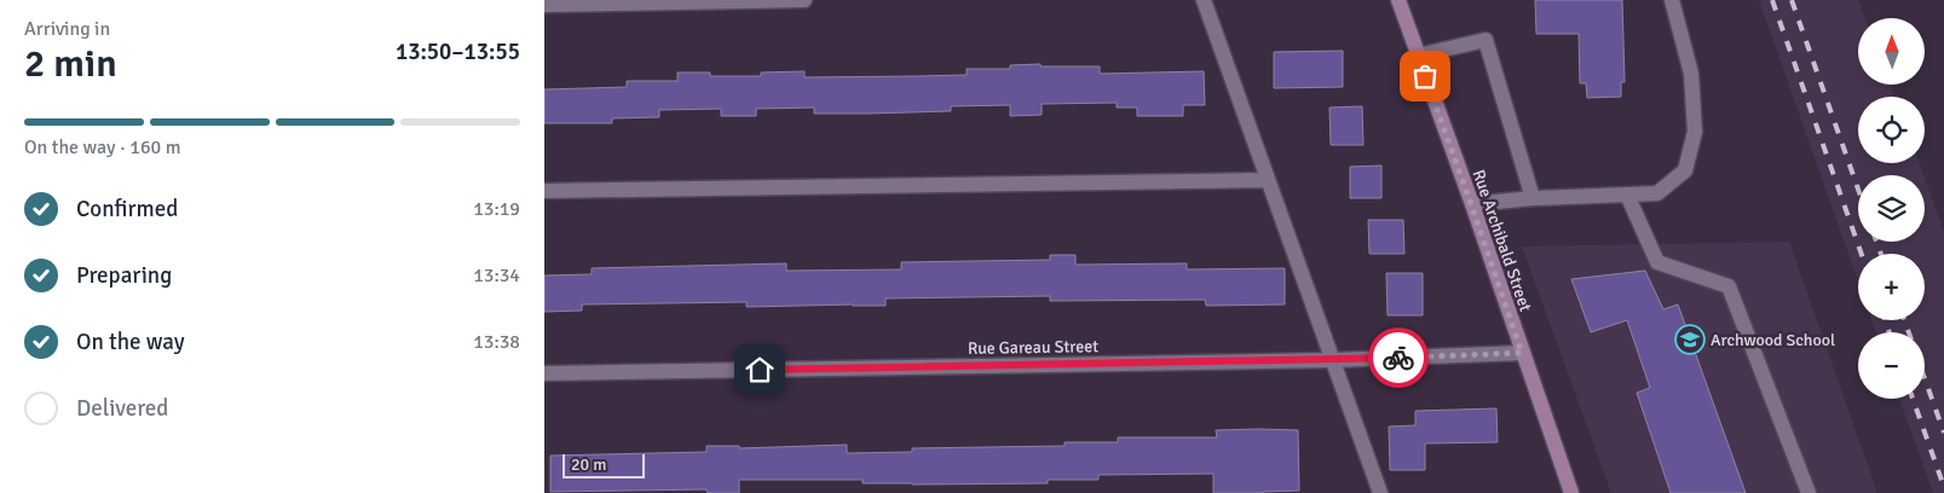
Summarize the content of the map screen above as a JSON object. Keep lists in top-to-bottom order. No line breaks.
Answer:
{"streets":{"main road":["Rue Archibald Street"],"street":["Rue Gareau Street"]},"crossings":[["Rue Archibald Street","Rue Gareau Street"]],"places":{"school or university":["Archwood School"]},"scale_bar":"20 m","north":"top","page":{"heading":["2 min","Arriving in","13:50–13:55"],"map_buttons":["+","−"],"bar":"On the way · 160 m","list":[["Confirmed","13:19"],["Preparing","13:34"],["On the way","13:38"],"Delivered"],"scale":"20 m"}}
